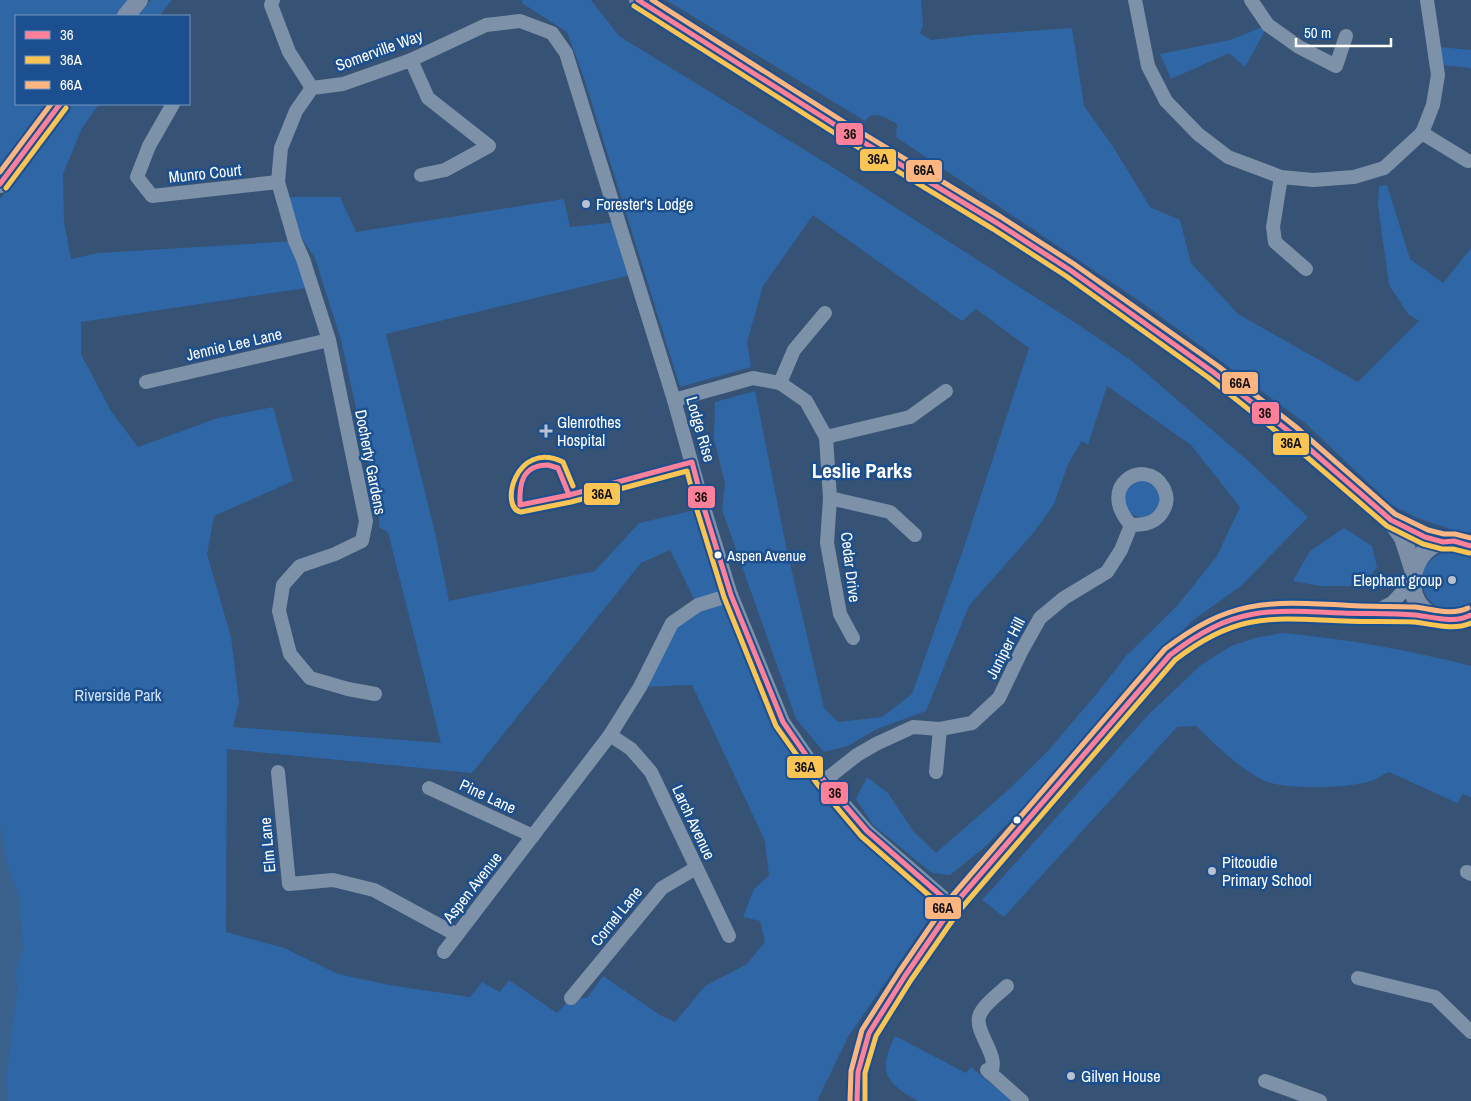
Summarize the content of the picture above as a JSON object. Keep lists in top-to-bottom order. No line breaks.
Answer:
{"streets":{"street":["Somerville Way","Munro Court","Jennie Lee Lane","Lodge Rise","Docherty Gardens","Cedar Drive","Juniper Hill","Pine Lane","Larch Avenue","Elm Lane","Aspen Avenue","Cornel Lane"]},"crossings":[["Somerville Way","Lodge Rise"],["Jennie Lee Lane","Docherty Gardens"],["Lodge Rise","Cedar Drive"],["Lodge Rise","Juniper Hill"],["Lodge Rise","Aspen Avenue"],["Pine Lane","Aspen Avenue"],["Larch Avenue","Aspen Avenue"],["Larch Avenue","Cornel Lane"],["Elm Lane","Aspen Avenue"]],"districts":["Leslie Parks"],"parks":["Riverside Park"],"places":{"other":["Forester's Lodge","Aspen Avenue","Elephant group","Pitcoudie Primary School","Gilven House"],"health":["Glenrothes Hospital"]},"lines":["transit line 36","transit line 66A","transit line 36A"],"legend":["36","36A","66A"],"scale_bar":"50 m"}
